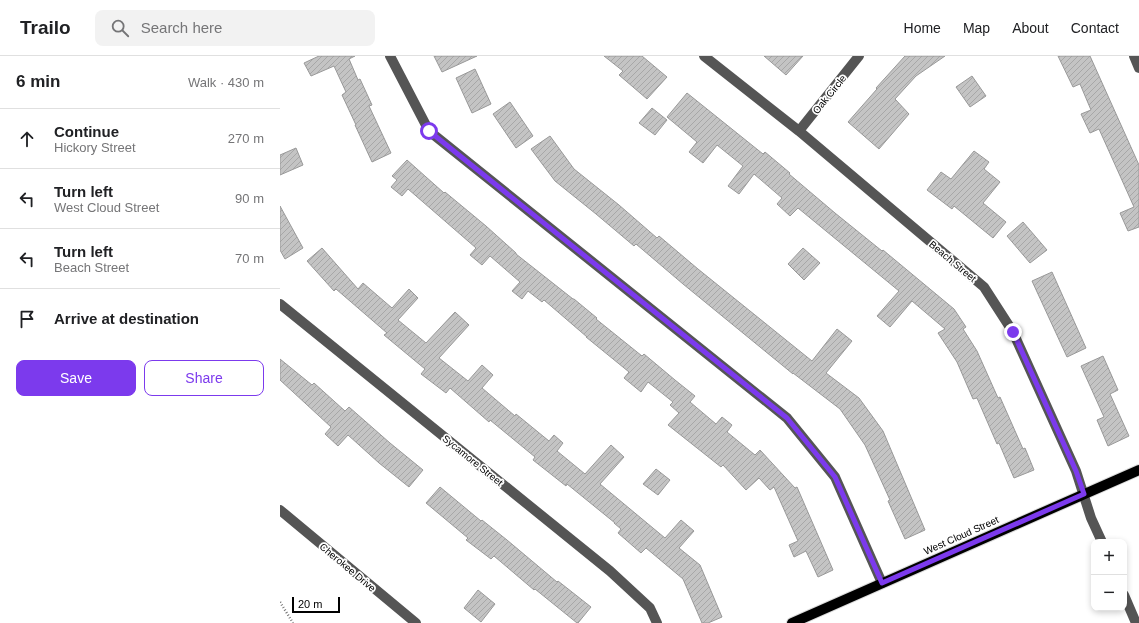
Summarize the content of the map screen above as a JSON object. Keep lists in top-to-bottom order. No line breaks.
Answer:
{"streets":{"main road":["West Cloud Street"],"street":["Oak Circle","Beach Street","Sycamore Street","Cherokee Drive"]},"crossings":[["Oak Circle","Beach Street"],["Beach Street","West Cloud Street"]],"scale_bar":"20 m","page":{"header":"Trailo","search":"Search here","nav":["Home","Map","About","Contact"],"heading":["6 min","Walk · 430 m"],"list":[["Continue","Hickory Street","270 m"],["Turn left","West Cloud Street","90 m"],["Turn left","Beach Street","70 m"],"Arrive at destination"],"buttons":["Save","Share"],"map_buttons":["+","−"],"scale":"20 m"}}
